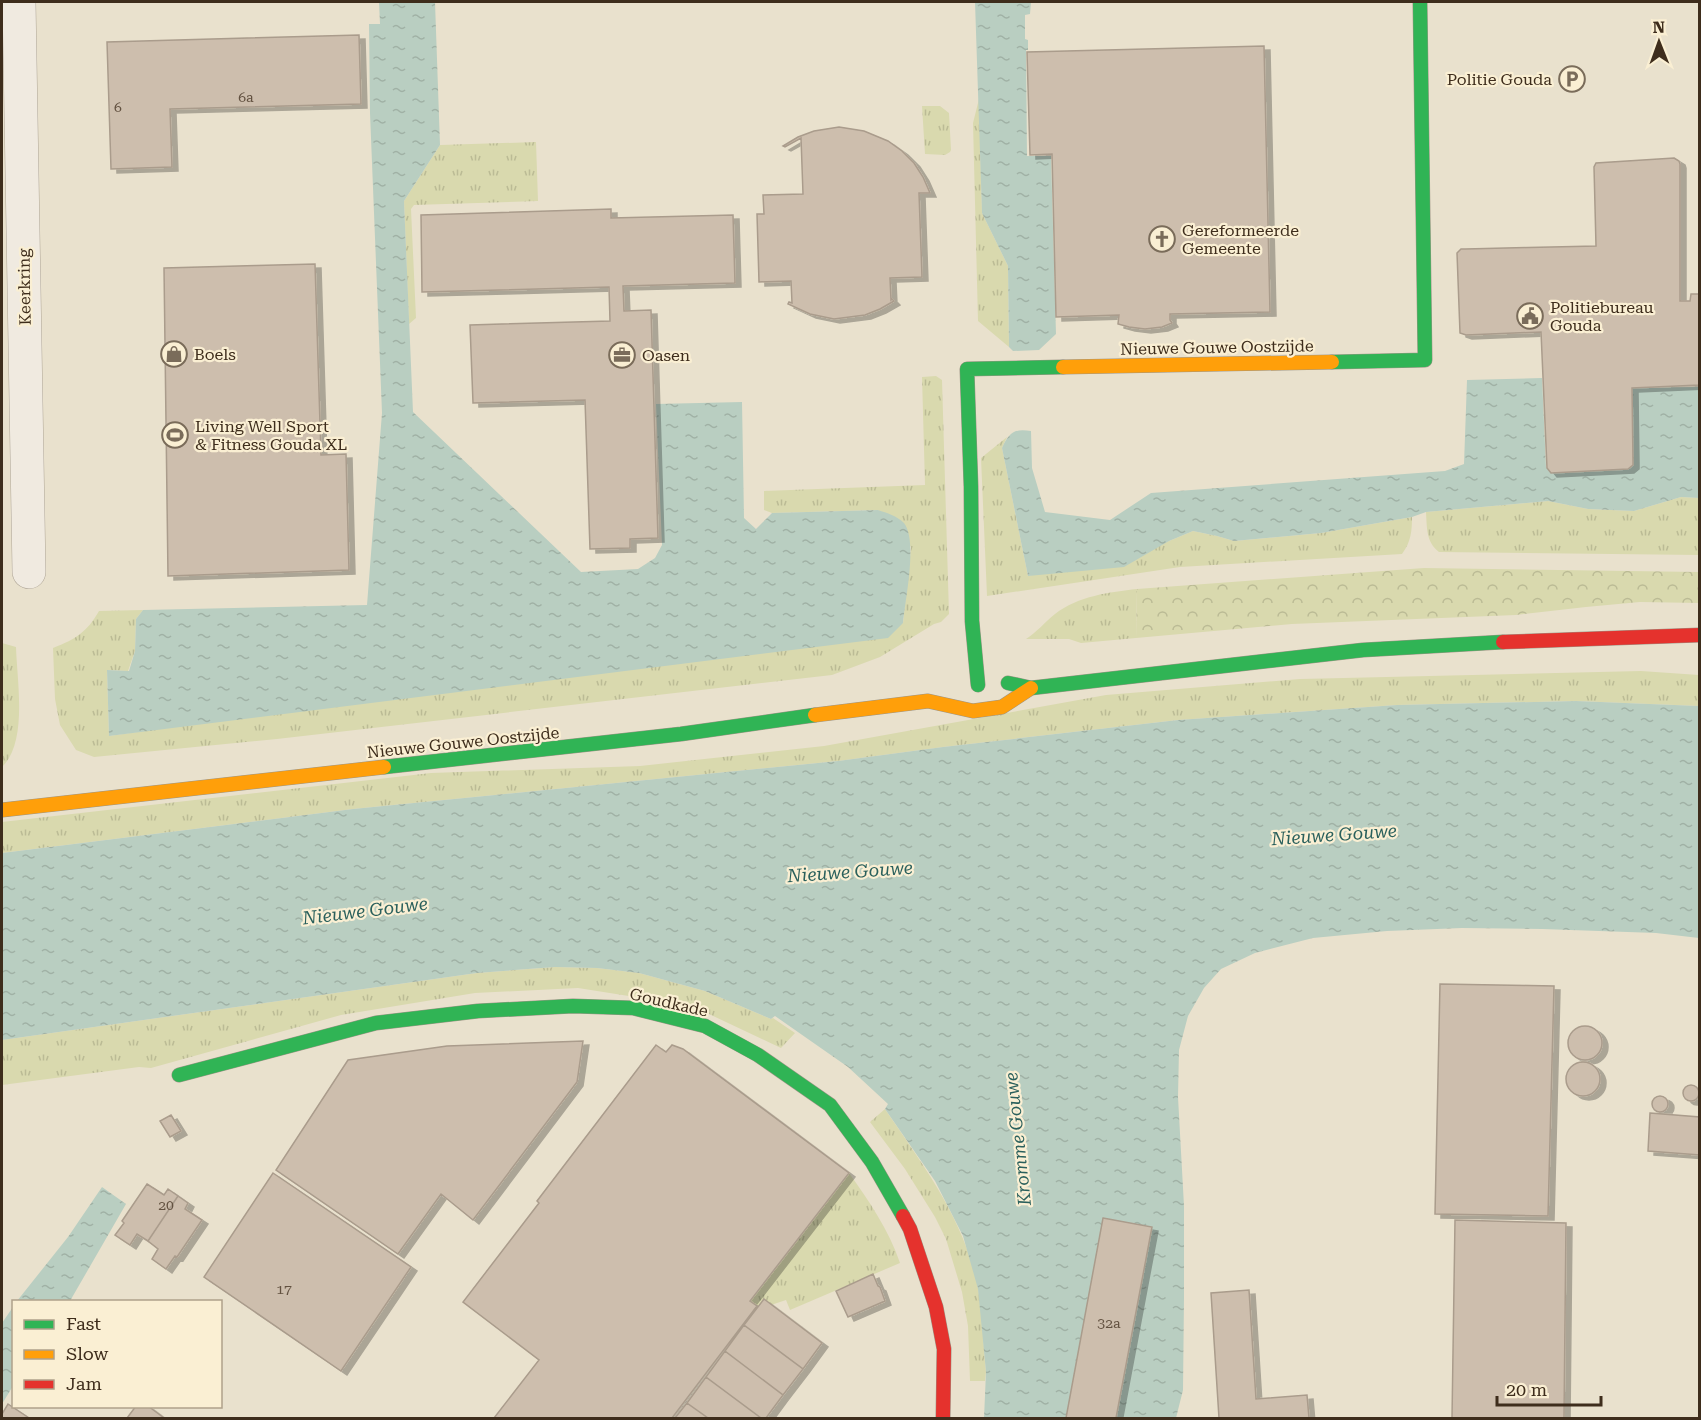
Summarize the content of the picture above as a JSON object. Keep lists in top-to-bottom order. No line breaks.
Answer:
{"streets":{"street":["Keerkring","Nieuwe Gouwe Oostzijde","Goudkade"]},"water":["Nieuwe Gouwe","Kromme Gouwe"],"places":{"parking":["Politie Gouda"],"church":["Gereformeerde Gemeente"],"public building":["Politiebureau Gouda"],"shop":["Boels"],"office":["Oasen"],"sports":["Living Well Sport & Fitness Gouda XL"]},"house_numbers":["6a","6","20","17","32a"],"legend":["Fast","Slow","Jam"],"scale_bar":"20 m","north":"top"}
